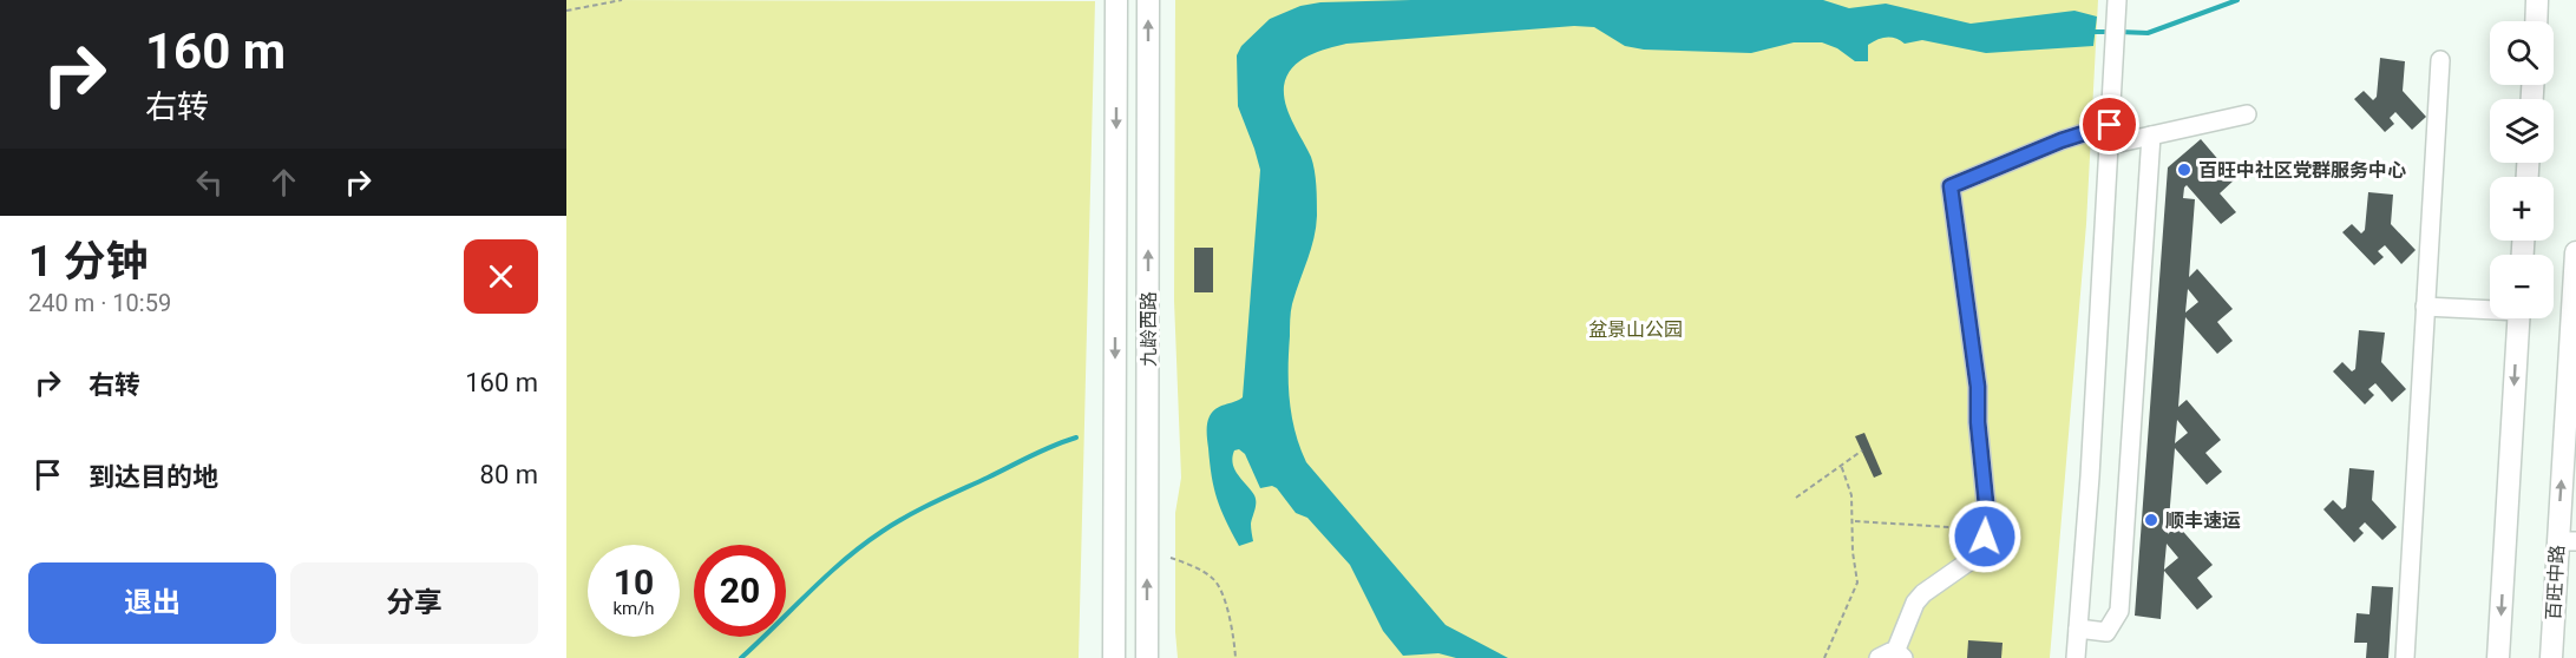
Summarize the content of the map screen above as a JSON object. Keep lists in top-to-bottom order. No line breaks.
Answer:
{"streets":{"main road":["九龄西路","百旺中路"]},"parks":["盆景山公园"],"places":["百旺中社区党群服务中心","顺丰速运"],"page":{"turn":["160 m","右转"],"map_buttons":["+","−"],"heading":["1 分钟","240 m · 10:59"],"list":[{"name":"右转","value":"160 m"},{"name":"到达目的地","value":"80 m"}],"speed":"10 km/h","limit":"20","buttons":["退出","分享"]}}
